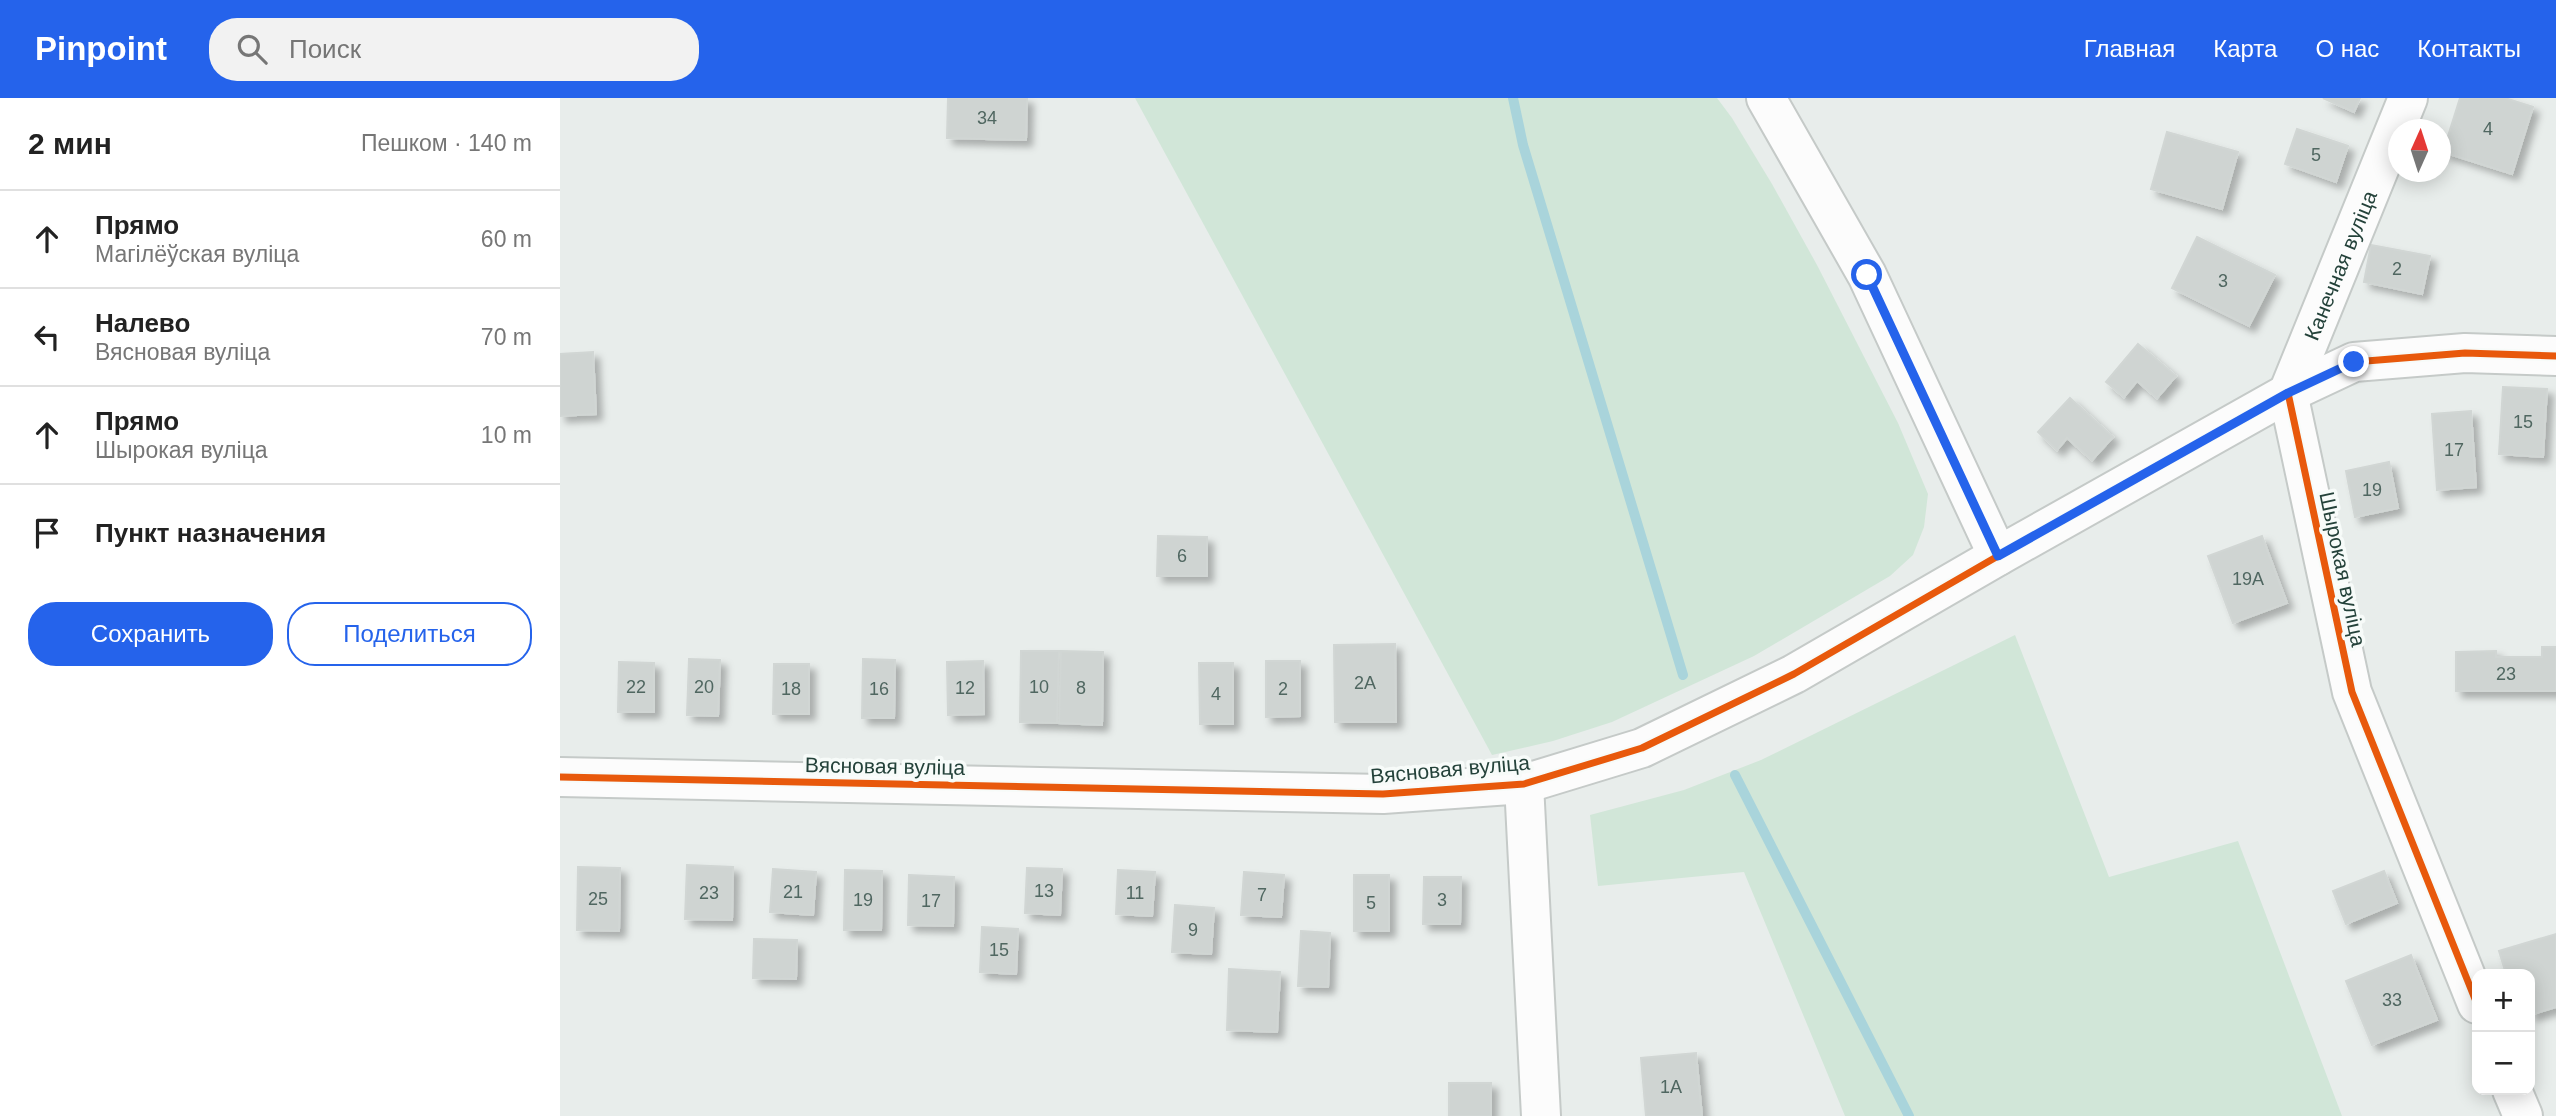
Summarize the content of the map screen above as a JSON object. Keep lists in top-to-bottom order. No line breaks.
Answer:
{"streets":{"street":["Канечная вуліца","Шырокая вуліца","Вясновая вуліца"]},"crossings":[["Канечная вуліца","Шырокая вуліца"],["Канечная вуліца","Вясновая вуліца"],["Шырокая вуліца","Вясновая вуліца"]],"house_numbers":["34","4","5","2","3","15","17","19","6","19А","23","2А","22","20","10","12","8","18","16","2","4","13","21","23","11","7","25","19","3","17","5","9","15","33","1А"],"north":"top","page":{"header":"Pinpoint","search":"Поиск","nav":["Главная","Карта","О нас","Контакты"],"heading":["2 мин","Пешком · 140 m"],"list":[["Прямо","Магілёўская вуліца","60 m"],["Налево","Вясновая вуліца","70 m"],["Прямо","Шырокая вуліца","10 m"],"Пункт назначения"],"buttons":["Сохранить","Поделиться"],"map_buttons":["+","−"]}}
